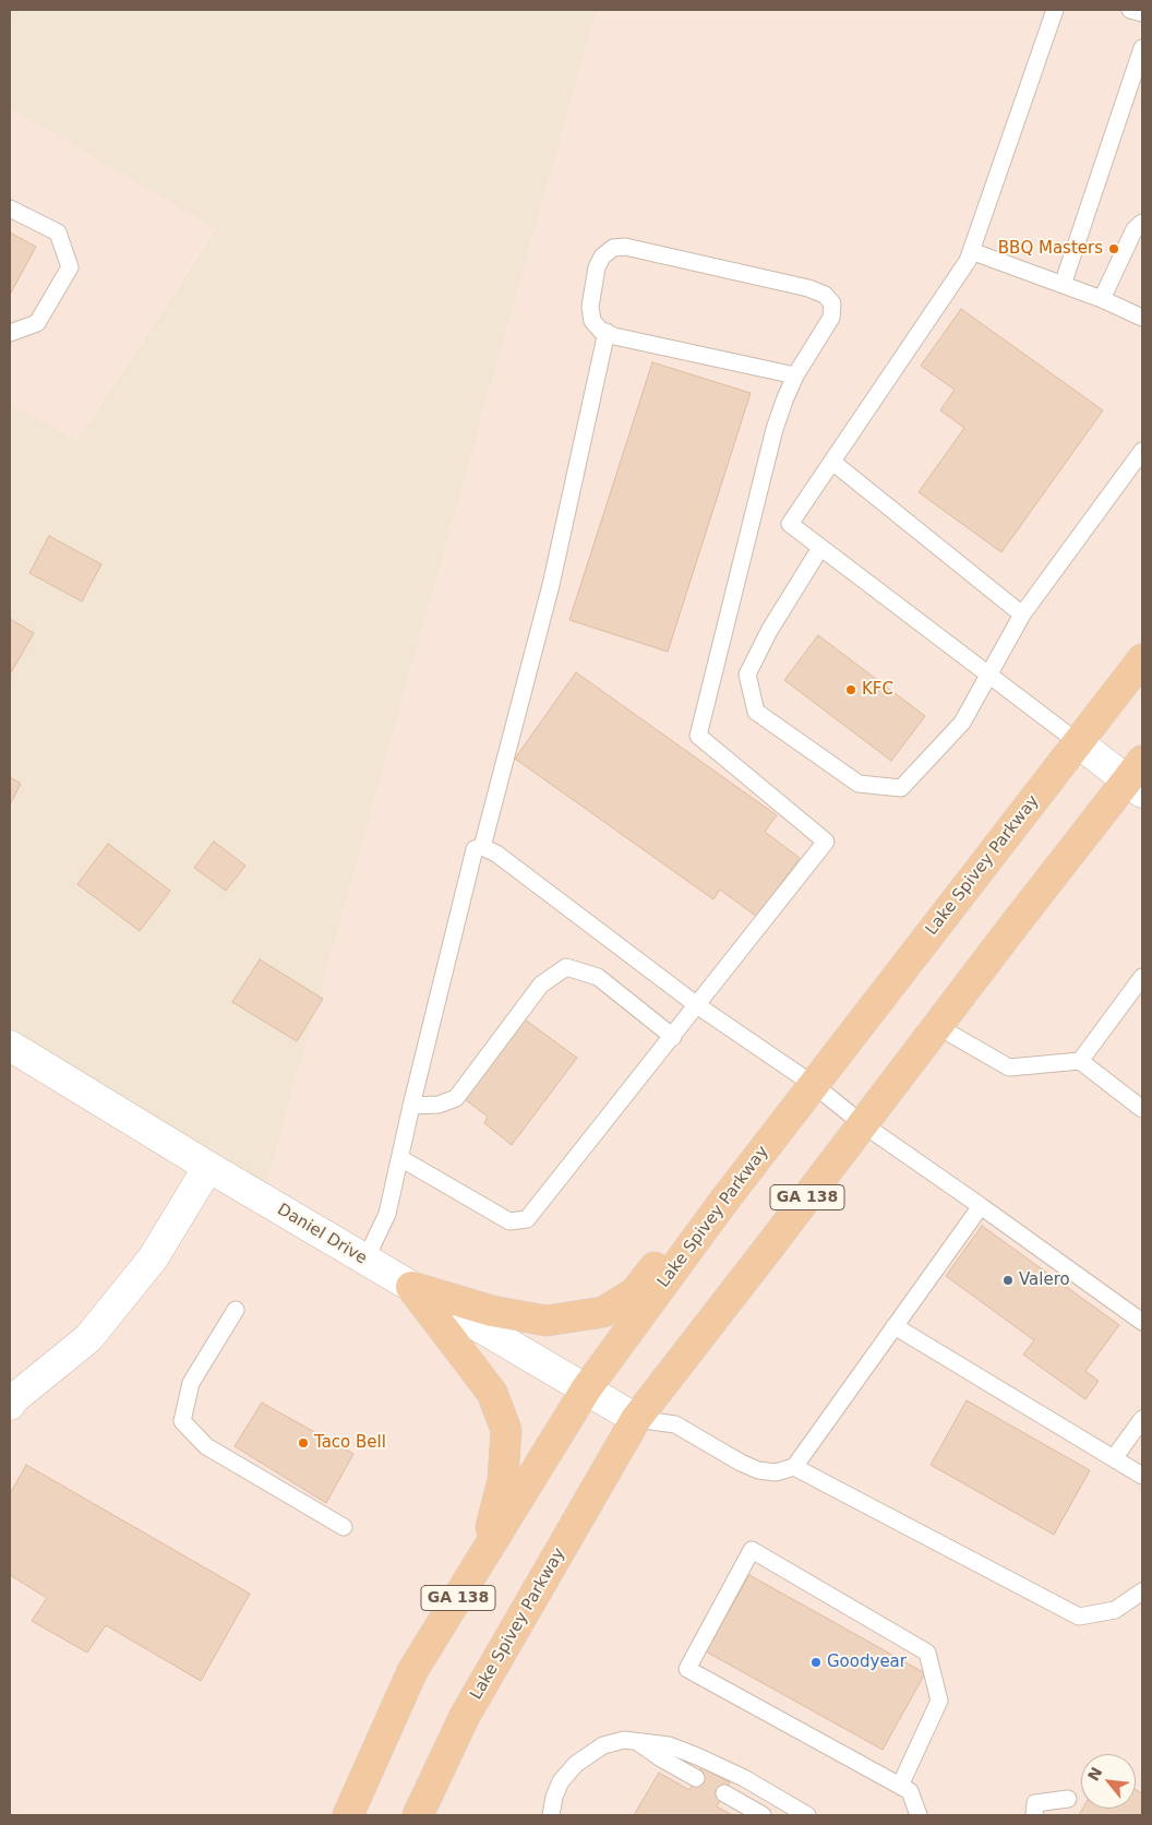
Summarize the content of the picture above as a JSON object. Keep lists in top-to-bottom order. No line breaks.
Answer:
{"streets":{"highway":["Lake Spivey Parkway","GA 138"],"street":["Daniel Drive"]},"crossings":[["Lake Spivey Parkway","Daniel Drive"]],"places":["BBQ Masters","KFC","Valero","Taco Bell","Goodyear"],"north":"top left"}
